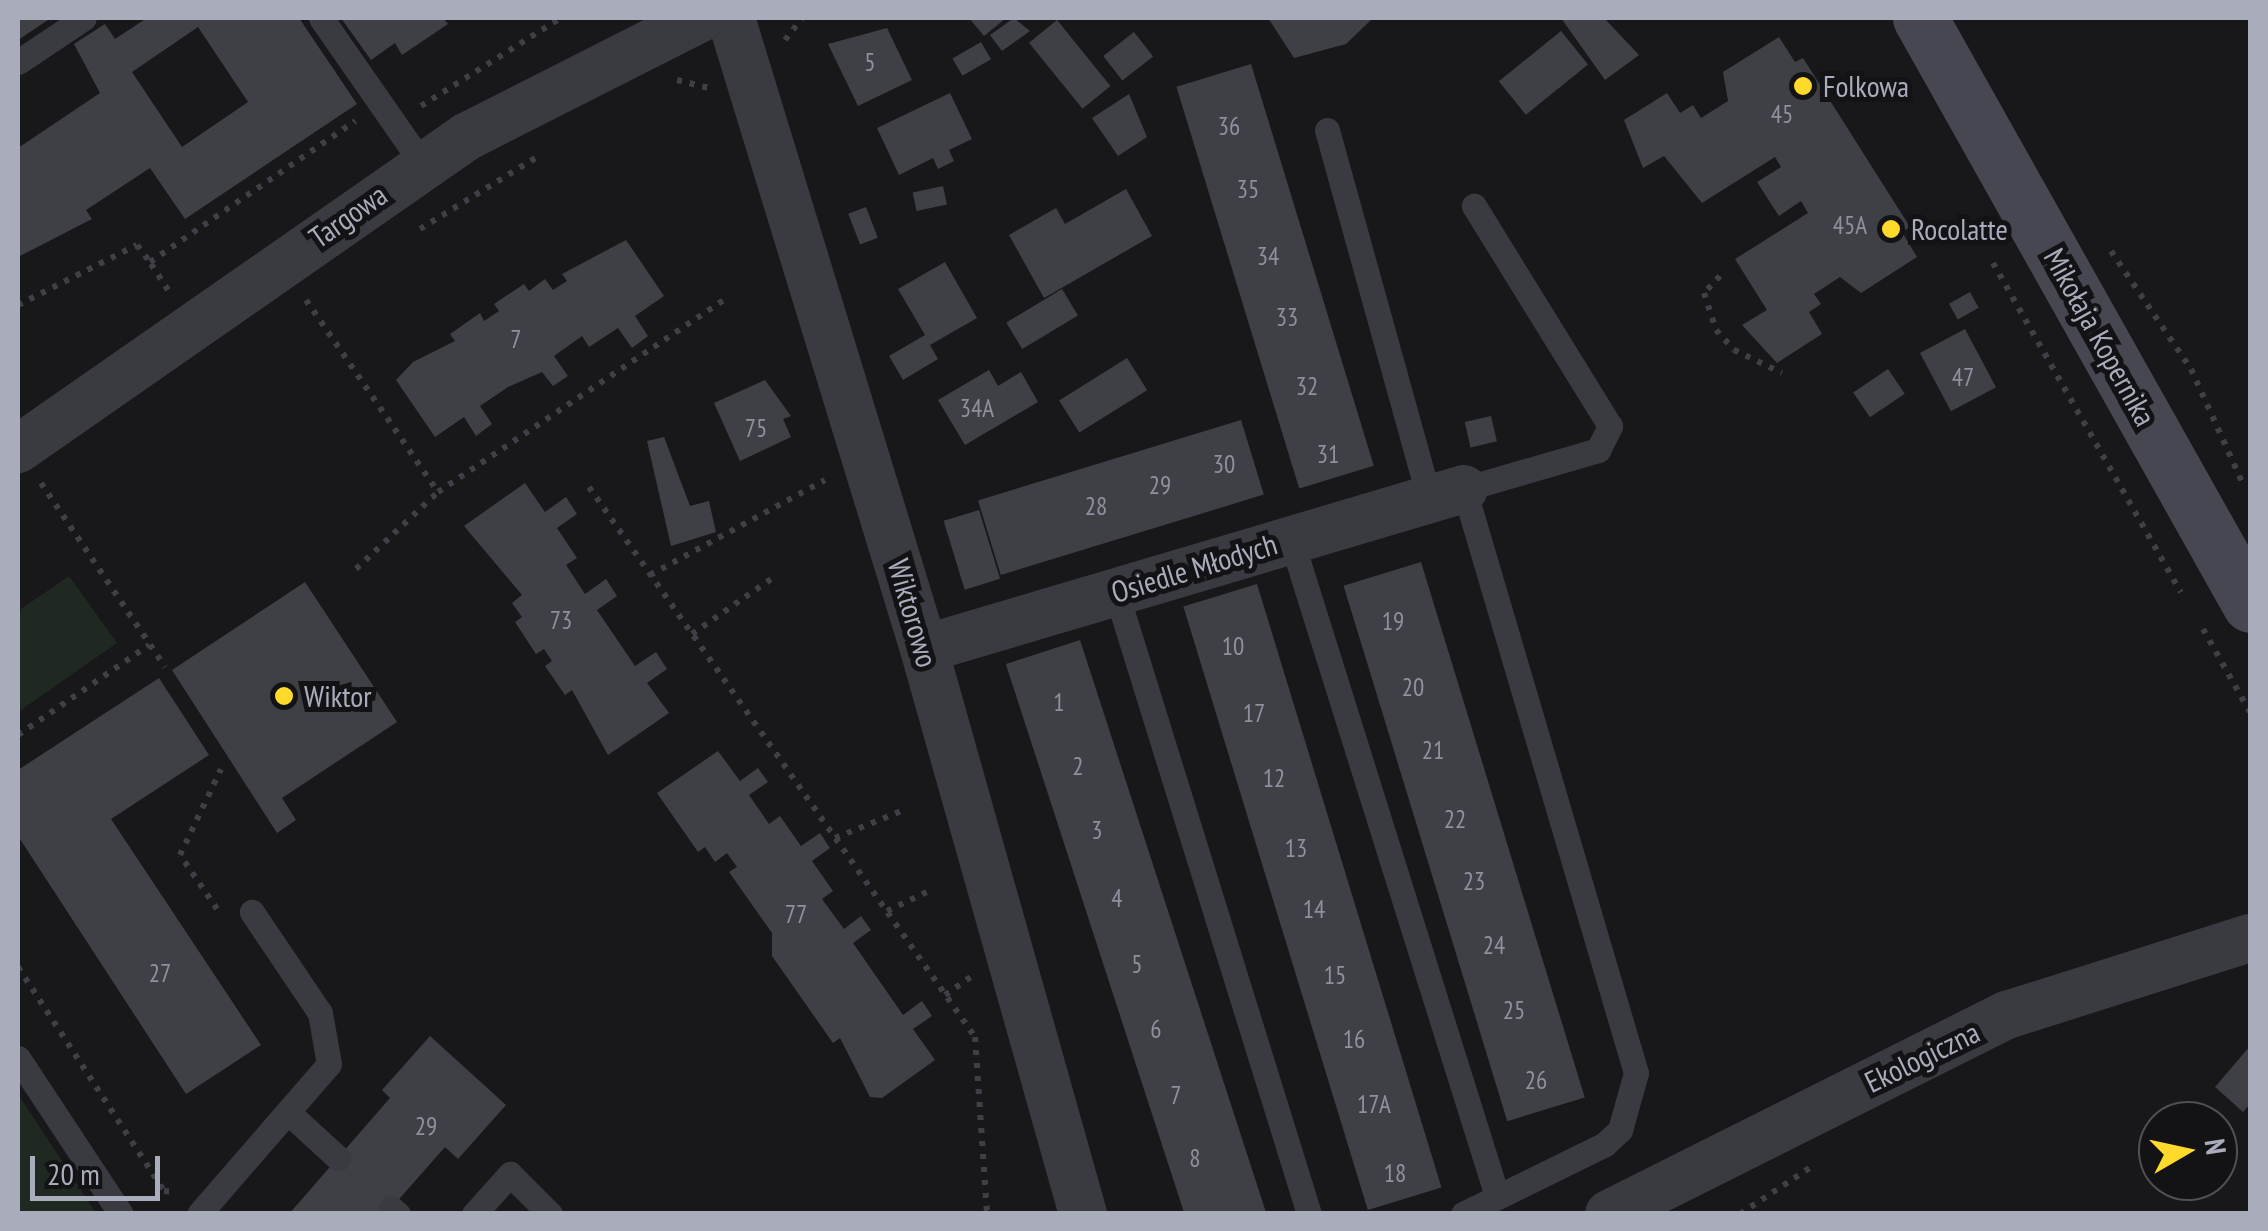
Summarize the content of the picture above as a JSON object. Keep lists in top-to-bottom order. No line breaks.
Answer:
{"streets":{"main road":["Mikołaja Kopernika"],"street":["Targowa","Osiedle Młodych","Wiktorowo","Ekologiczna"]},"crossings":[["Osiedle Młodych","Wiktorowo"]],"places":["Folkowa","Rocolatte","Wiktor"],"house_numbers":["5","45","36","35","45A","34","33","7","47","32","34A","75","31","30","29","28","73","19","10","20","1","17","21","2","12","22","3","13","23","4","14","77","24","5","27","15","25","6","16","26","7","17A","29","8","18"],"scale_bar":"20 m","north":"right"}
